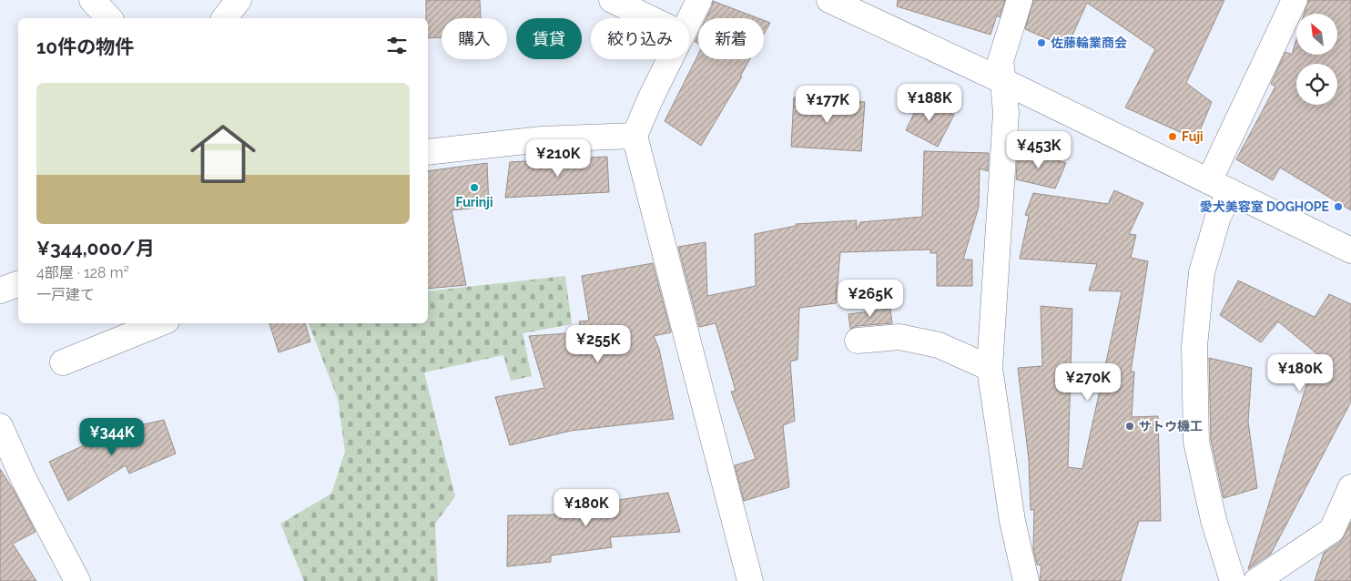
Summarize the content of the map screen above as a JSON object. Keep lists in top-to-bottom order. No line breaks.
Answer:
{"places":["佐藤輪業商会","Fuji","Furinji","愛犬美容室 DOGHOPE","サトウ機工"],"north":"top left","page":{"chip":["購入","賃貸","絞り込み","新着"],"heading":"10件の物件","list":[{"name":"¥344,000/月","note":"4部屋 · 128 m² · 一戸建て"}],"price":["¥188K","¥177K","¥453K","¥210K","¥265K","¥255K","¥180K","¥270K","¥344K","¥180K"]}}
